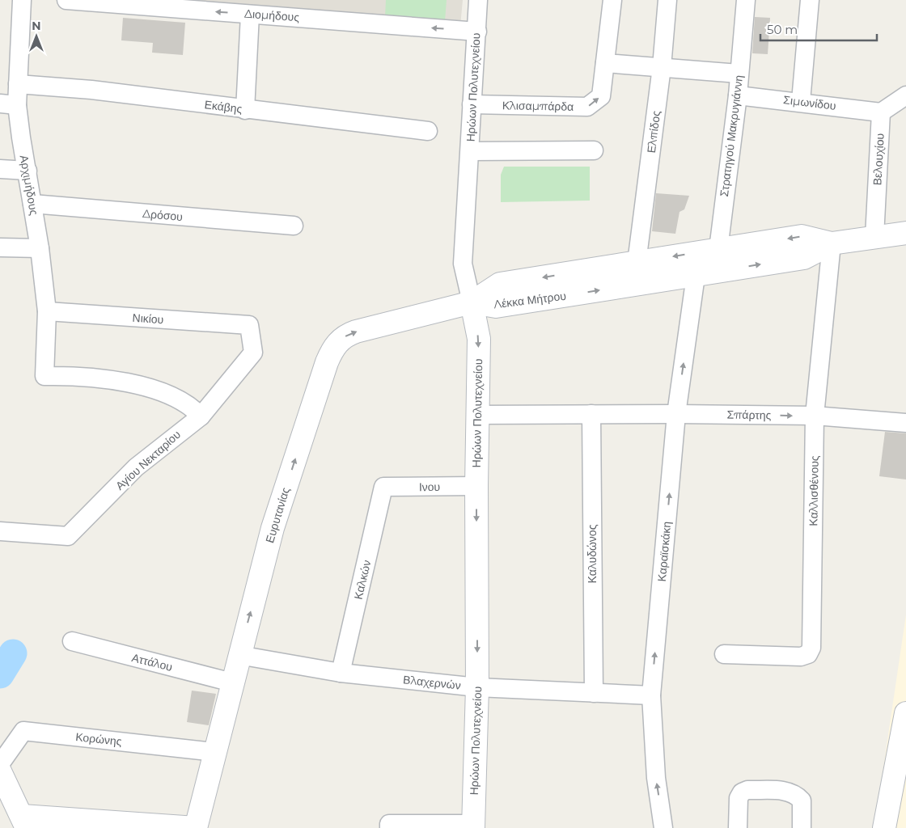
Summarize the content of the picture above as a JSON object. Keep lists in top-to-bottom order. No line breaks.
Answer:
{"streets":{"street":["Διομήδους","Ηρώων Πολυτεχνείου","Σιμωνίδου","Κλισαμπάρδα","Εκάβης","Ελπίδος","Στρατηγού Μακρυγιάννη","Βελουχίου","Αρχιμήδους","Δρόσου","Λέκκα Μήτρου","Νικίου","Σπάρτης","Αγίου Νεκταρίου","Ινου","Καλλισθένους","Ευρυτανίας","Καραϊσκάκη","Καλυδώνος","Καλκών","Αττάλου","Βλαχερνών","Κορώνης"]},"crossings":[["Διομήδους","Ηρώων Πολυτεχνείου"],["Ηρώων Πολυτεχνείου","Κλισαμπάρδα"],["Ηρώων Πολυτεχνείου","Λέκκα Μήτρου"],["Ηρώων Πολυτεχνείου","Σπάρτης"],["Ηρώων Πολυτεχνείου","Ινου"],["Ηρώων Πολυτεχνείου","Ευρυτανίας"],["Ηρώων Πολυτεχνείου","Βλαχερνών"],["Σιμωνίδου","Στρατηγού Μακρυγιάννη"],["Σιμωνίδου","Βελουχίου"],["Εκάβης","Αρχιμήδους"],["Ελπίδος","Λέκκα Μήτρου"],["Στρατηγού Μακρυγιάννη","Λέκκα Μήτρου"],["Στρατηγού Μακρυγιάννη","Καραϊσκάκη"],["Βελουχίου","Λέκκα Μήτρου"],["Αρχιμήδους","Δρόσου"],["Αρχιμήδους","Νικίου"],["Αρχιμήδους","Αγίου Νεκταρίου"],["Λέκκα Μήτρου","Καλλισθένους"],["Λέκκα Μήτρου","Ευρυτανίας"],["Λέκκα Μήτρου","Καραϊσκάκη"],["Νικίου","Αγίου Νεκταρίου"],["Σπάρτης","Καλλισθένους"],["Σπάρτης","Καραϊσκάκη"],["Σπάρτης","Καλυδώνος"],["Ινου","Καλκών"],["Ευρυτανίας","Αττάλου"],["Ευρυτανίας","Βλαχερνών"],["Ευρυτανίας","Κορώνης"],["Καραϊσκάκη","Βλαχερνών"],["Καλυδώνος","Βλαχερνών"],["Καλκών","Βλαχερνών"]],"one_way":["Διομήδους","Ηρώων Πολυτεχνείου","Ευρυτανίας","Καραϊσκάκη"],"scale_bar":"50 m","north":"top"}
